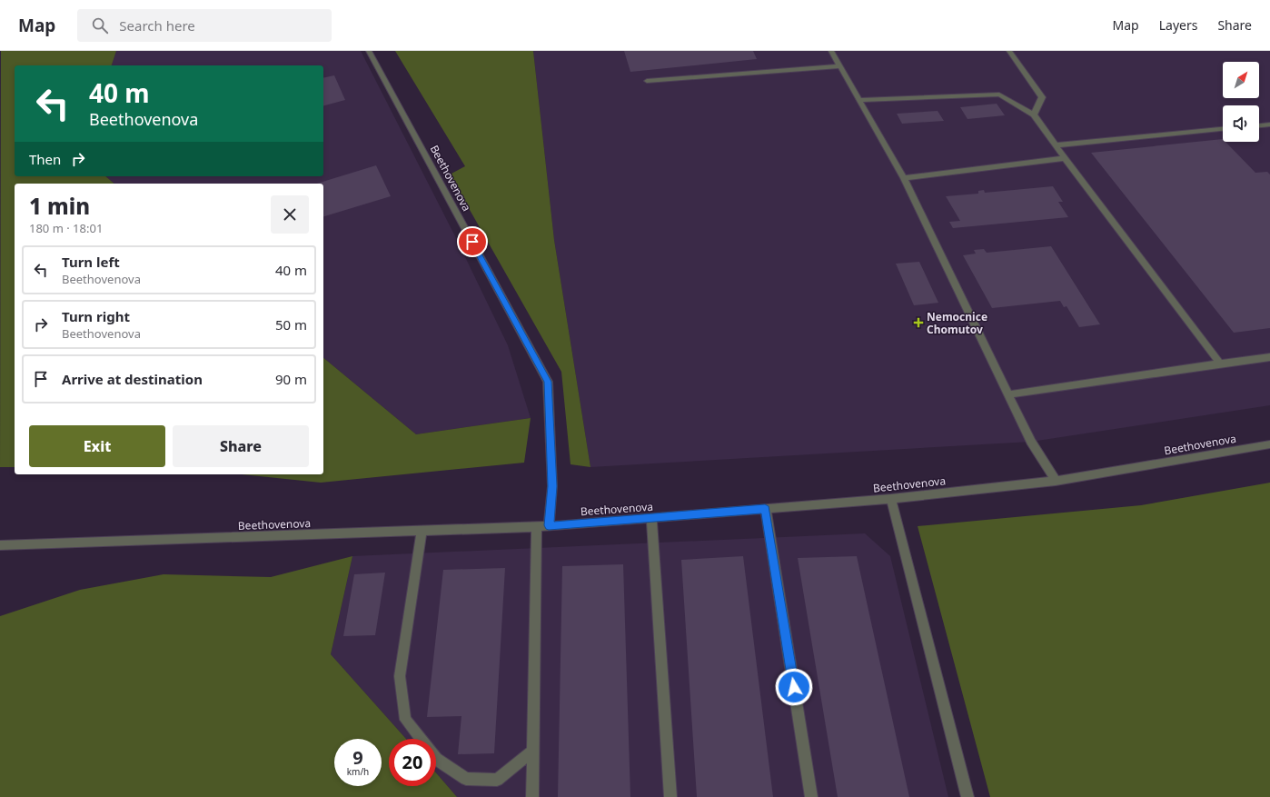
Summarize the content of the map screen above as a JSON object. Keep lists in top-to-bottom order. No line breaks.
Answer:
{"streets":{"street":["Beethovenova"]},"places":{"health":["Nemocnice Chomutov"]},"north":"top right","page":{"header":"Map","search":"Search here","nav":["Map","Layers","Share"],"turn":["40 m","Beethovenova"],"then":"Then","heading":["1 min","180 m · 18:01"],"list":[{"name":"Turn left","note":"Beethovenova","value":"40 m"},{"name":"Turn right","note":"Beethovenova","value":"50 m"},{"name":"Arrive at destination","value":"90 m"}],"buttons":["Exit","Share"],"speed":"9 km/h","limit":"20"}}
